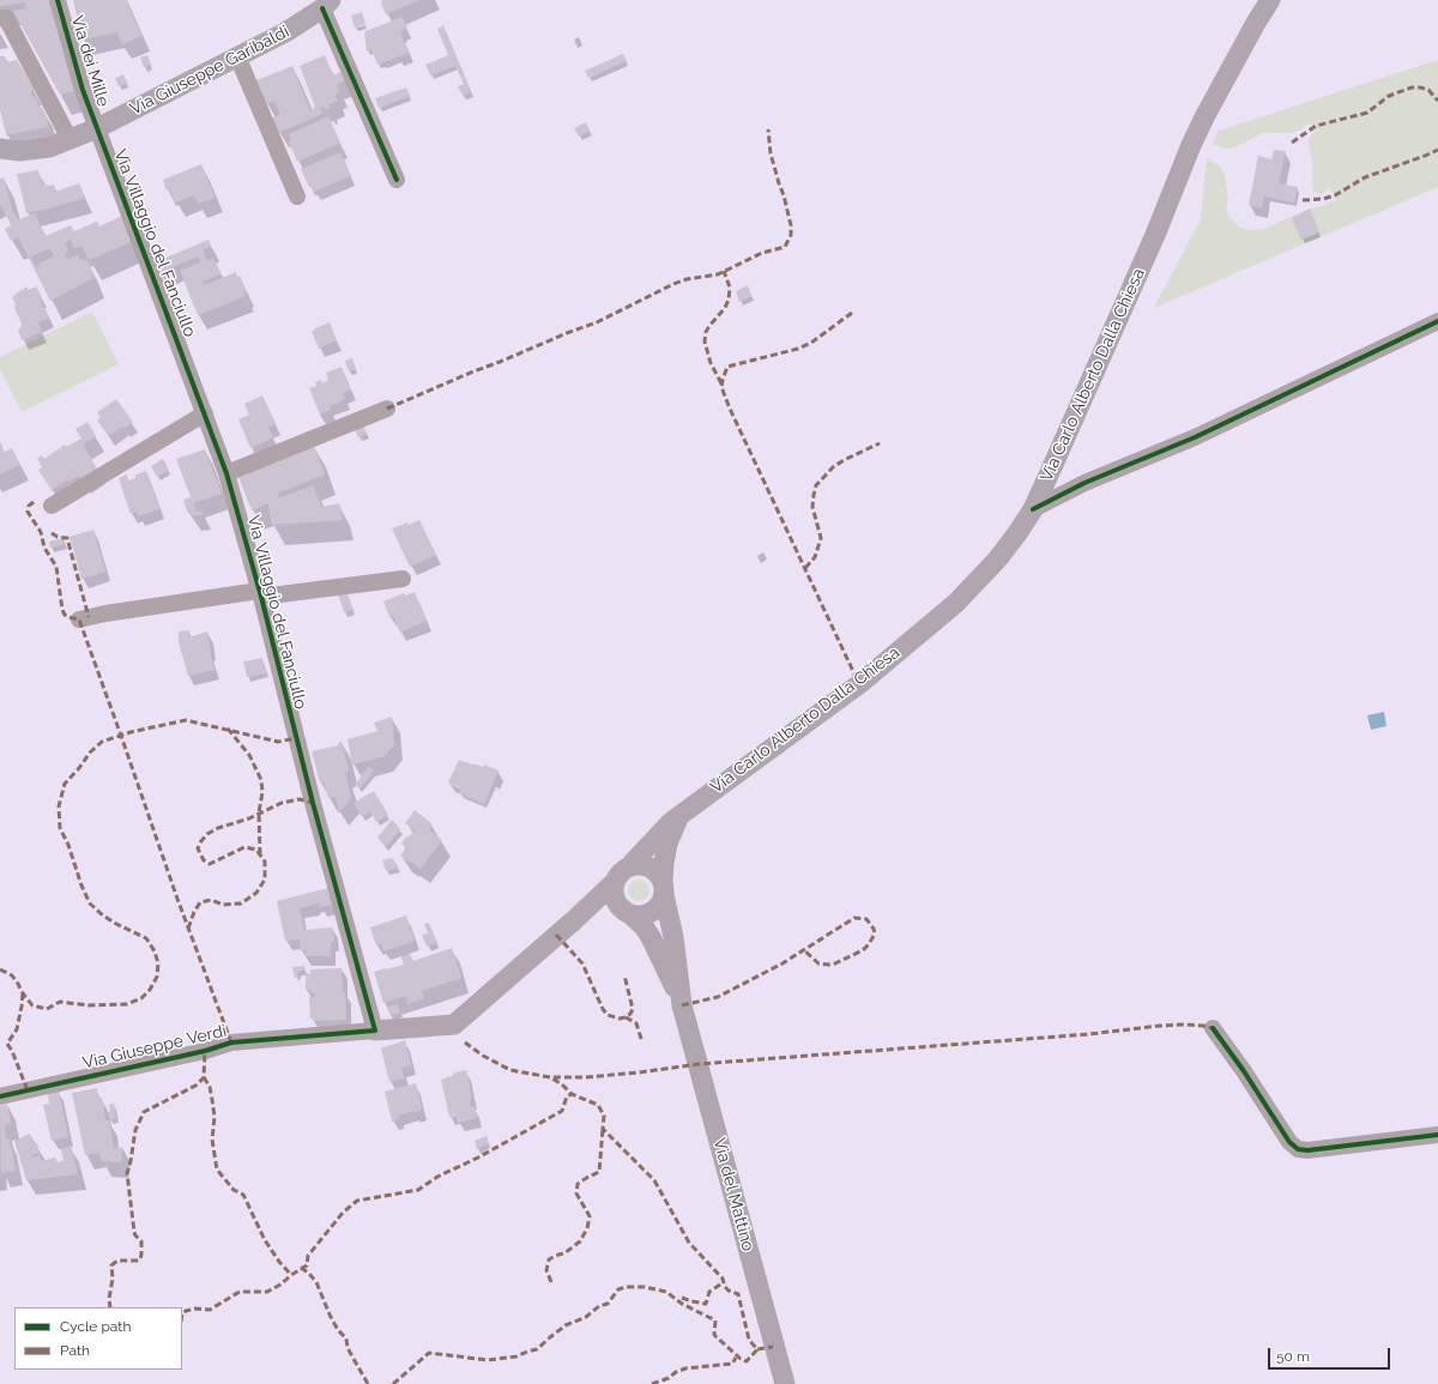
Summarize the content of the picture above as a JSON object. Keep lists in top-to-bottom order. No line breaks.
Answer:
{"streets":{"main road":["Via Giuseppe Garibaldi","Via Carlo Alberto Dalla Chiesa","Via Giuseppe Verdi","Via del Mattino"],"street":["Via dei Mille","Via Villaggio del Fanciullo"]},"crossings":[["Via dei Mille","Via Giuseppe Garibaldi"],["Via dei Mille","Via Villaggio del Fanciullo"],["Via Giuseppe Garibaldi","Via Villaggio del Fanciullo"],["Via Villaggio del Fanciullo","Via Giuseppe Verdi"],["Via Carlo Alberto Dalla Chiesa","Via Giuseppe Verdi"],["Via Carlo Alberto Dalla Chiesa","Via del Mattino"],["Via Giuseppe Verdi","Via del Mattino"]],"legend":["Cycle path","Path"],"scale_bar":"50 m"}
